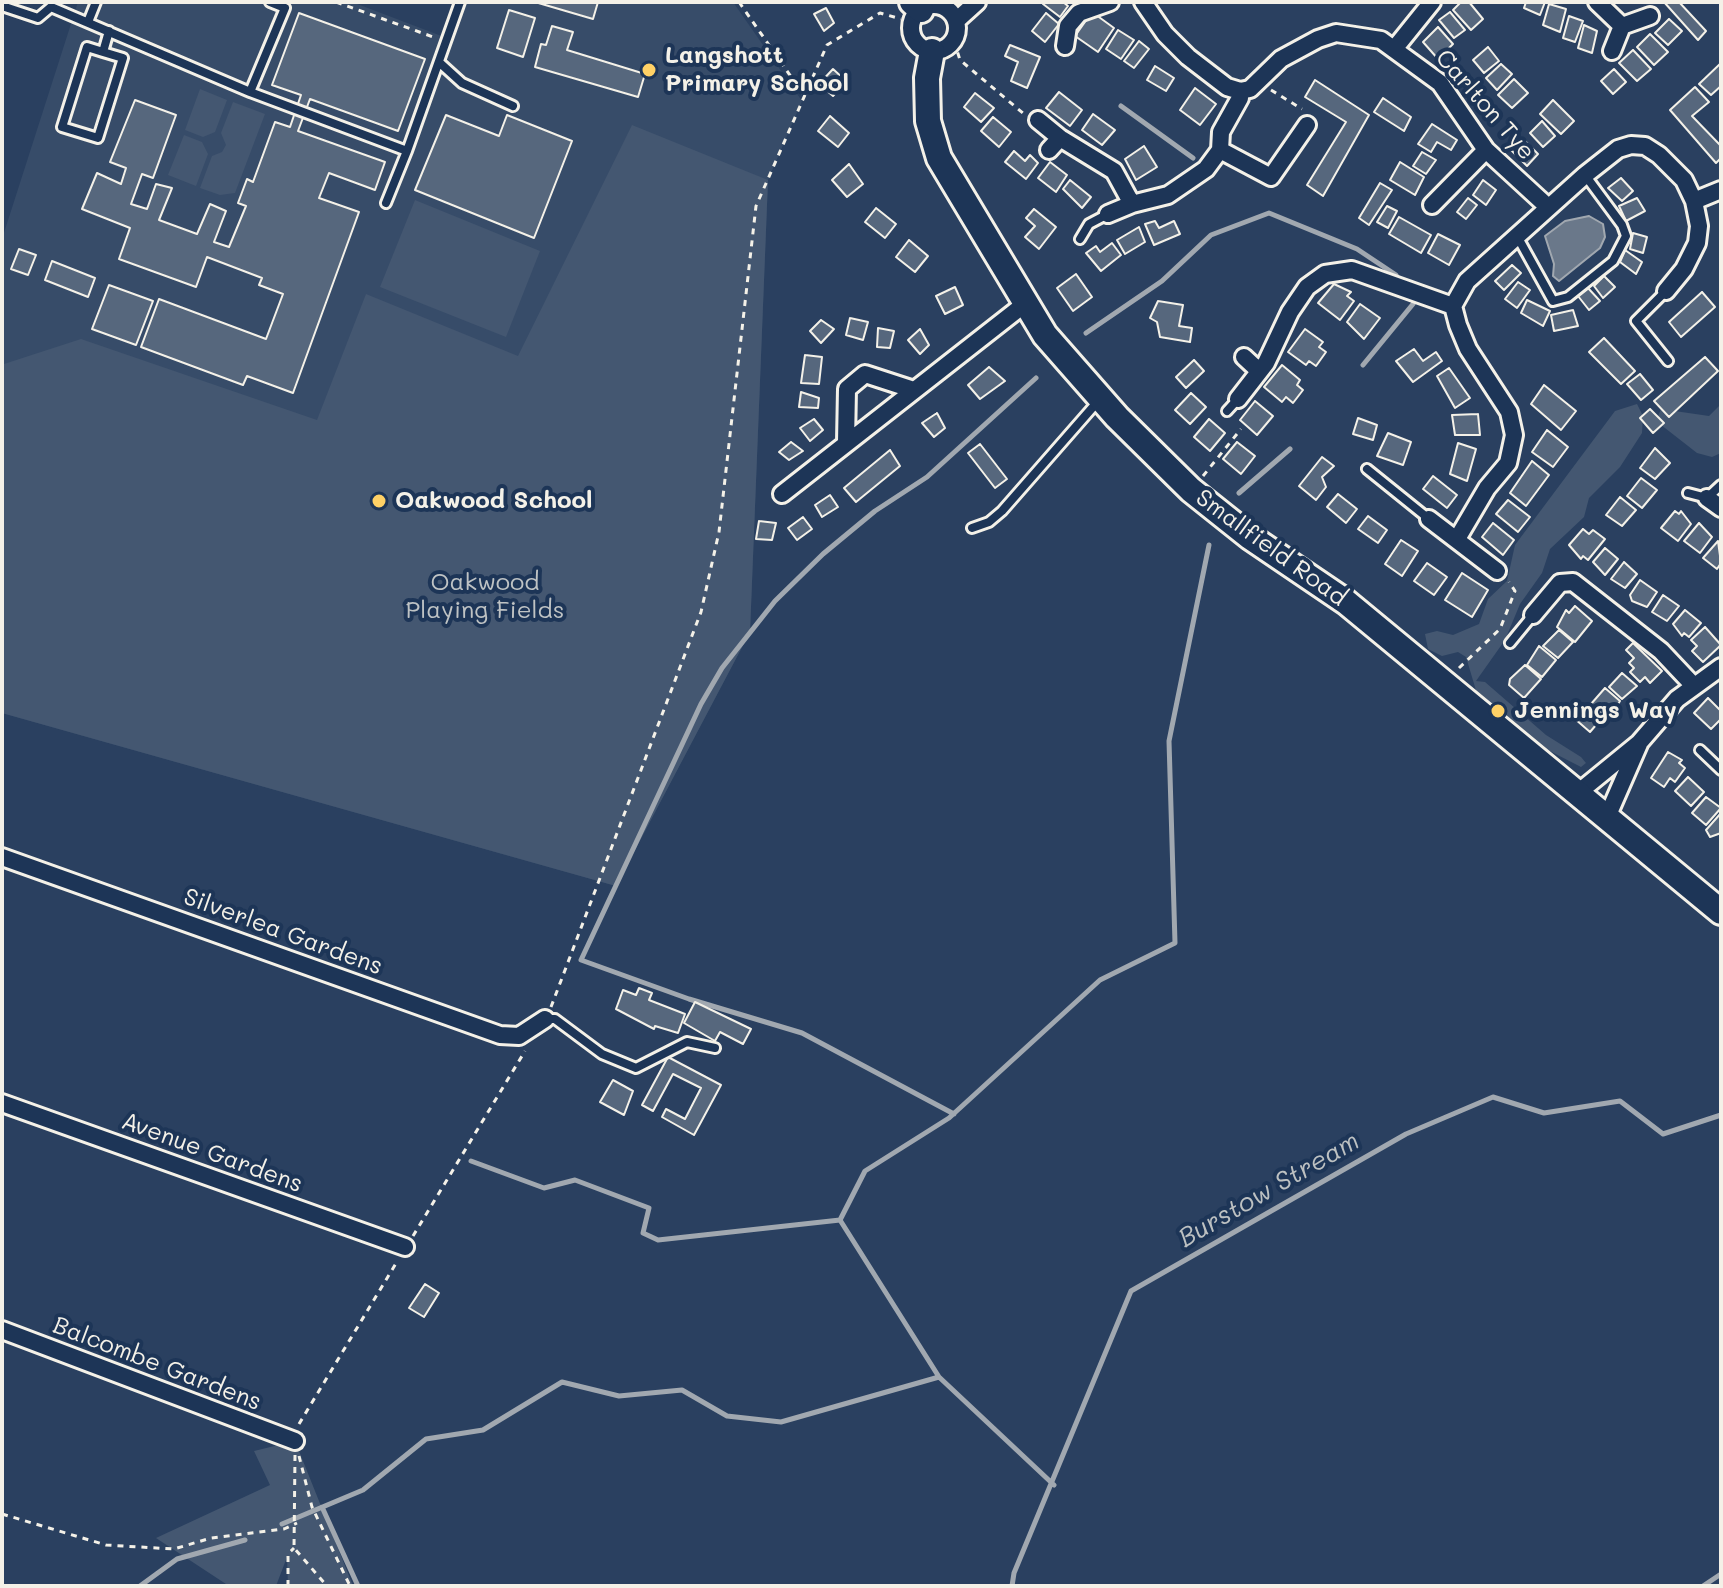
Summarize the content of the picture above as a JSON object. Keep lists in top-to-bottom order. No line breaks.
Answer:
{"streets":{"street":["Carlton Tye","Smallfield Road","Silverlea Gardens","Avenue Gardens","Balcombe Gardens"]},"water":["Burstow Stream"],"parks":["Oakwood Playing Fields"],"places":["Langshott Primary School","Oakwood School","Jennings Way"]}
